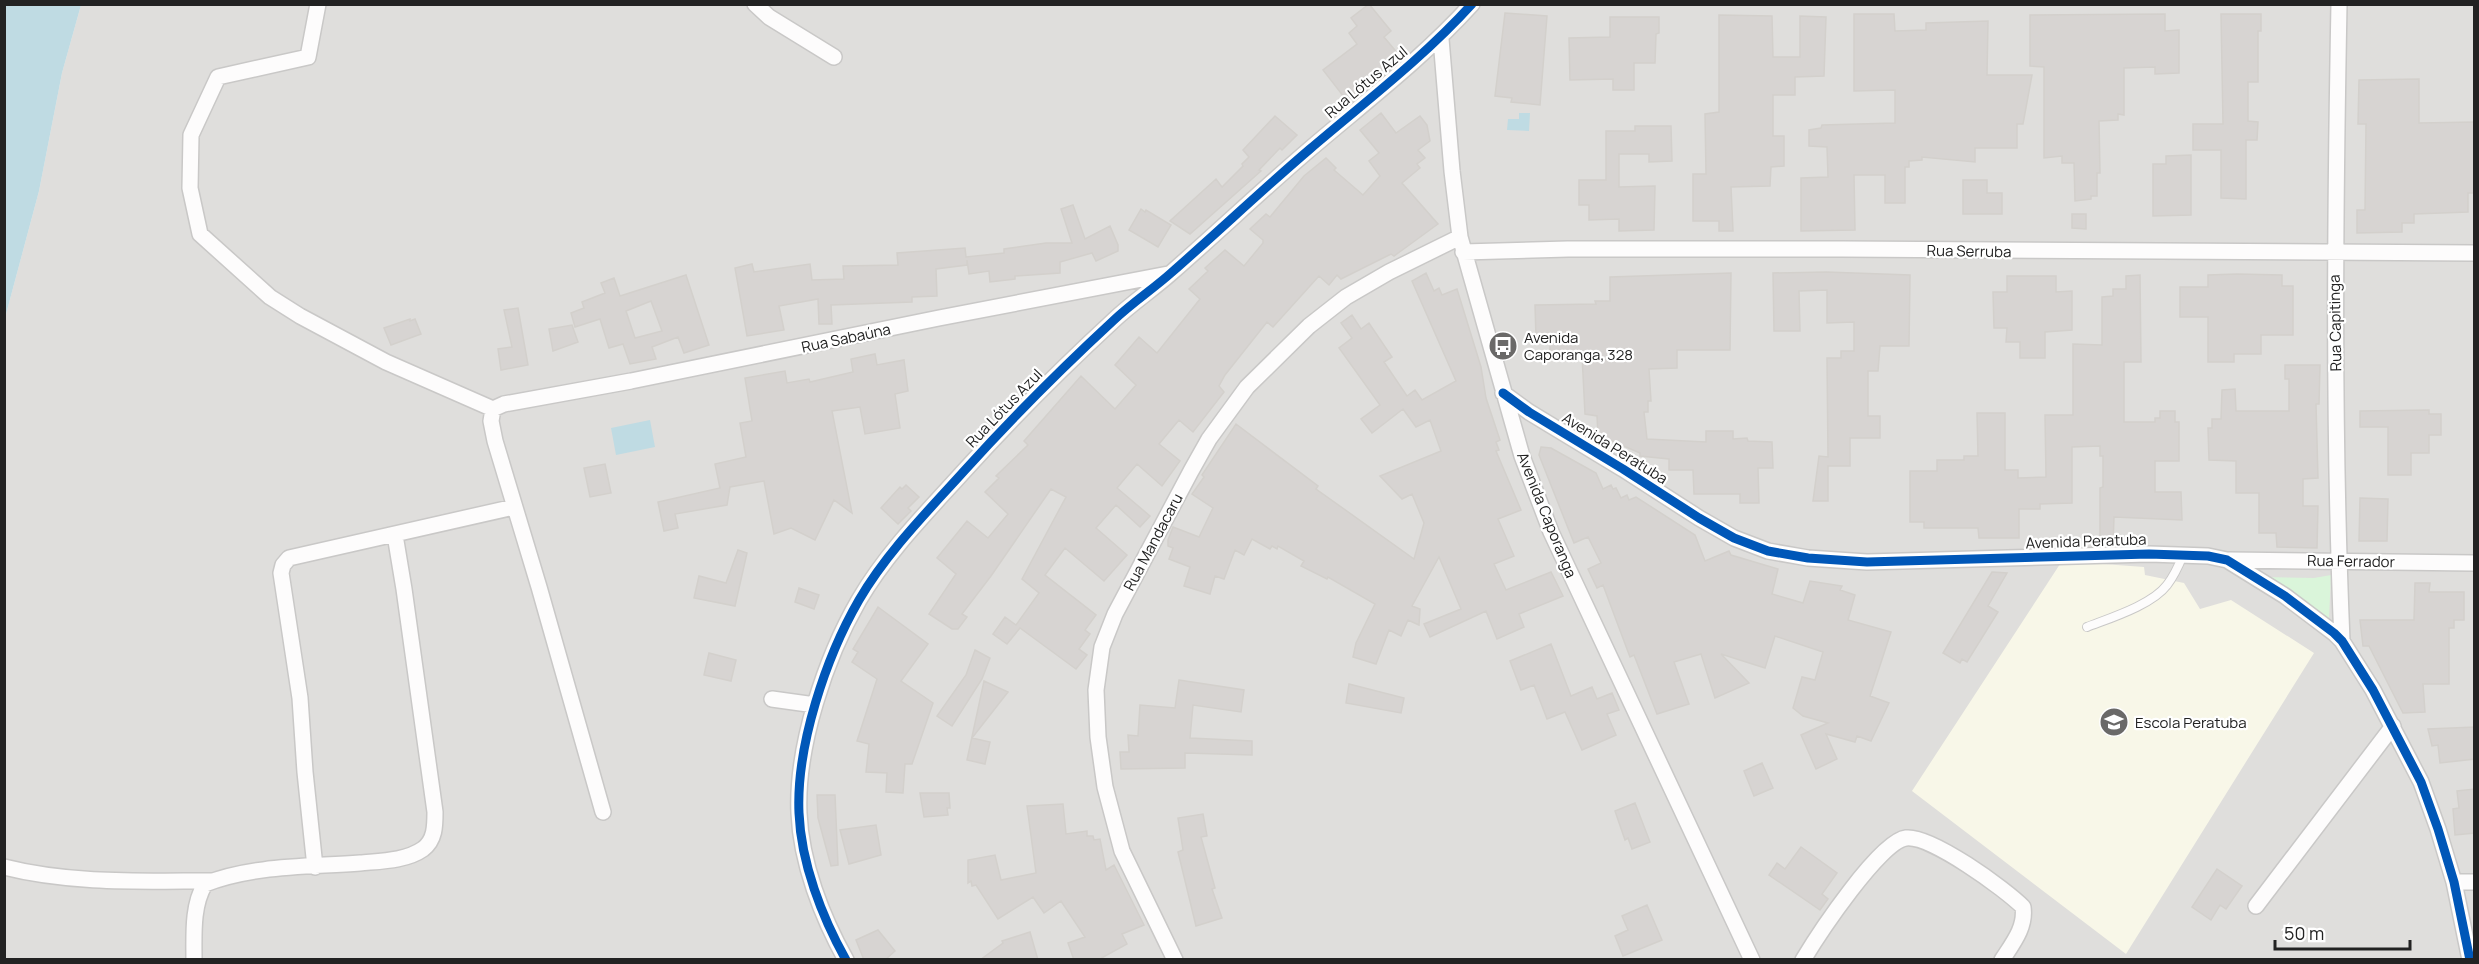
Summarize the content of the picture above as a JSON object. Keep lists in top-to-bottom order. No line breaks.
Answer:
{"streets":{"street":["Rua Lótus Azul","Rua Serruba","Rua Capitinga","Rua Sabaúna","Avenida Peratuba","Avenida Caporanga","Rua Mandacaru","Rua Ferrador"]},"crossings":[["Rua Lótus Azul","Rua Sabaúna"],["Rua Lótus Azul","Avenida Caporanga"],["Rua Serruba","Rua Capitinga"],["Rua Serruba","Avenida Caporanga"],["Rua Serruba","Rua Mandacaru"],["Rua Capitinga","Avenida Peratuba"],["Rua Capitinga","Rua Ferrador"],["Avenida Peratuba","Avenida Caporanga"],["Avenida Peratuba","Rua Ferrador"],["Avenida Caporanga","Rua Mandacaru"]],"places":{"bus stop":["Avenida Caporanga, 328"],"school or university":["Escola Peratuba"]},"scale_bar":"50 m"}
